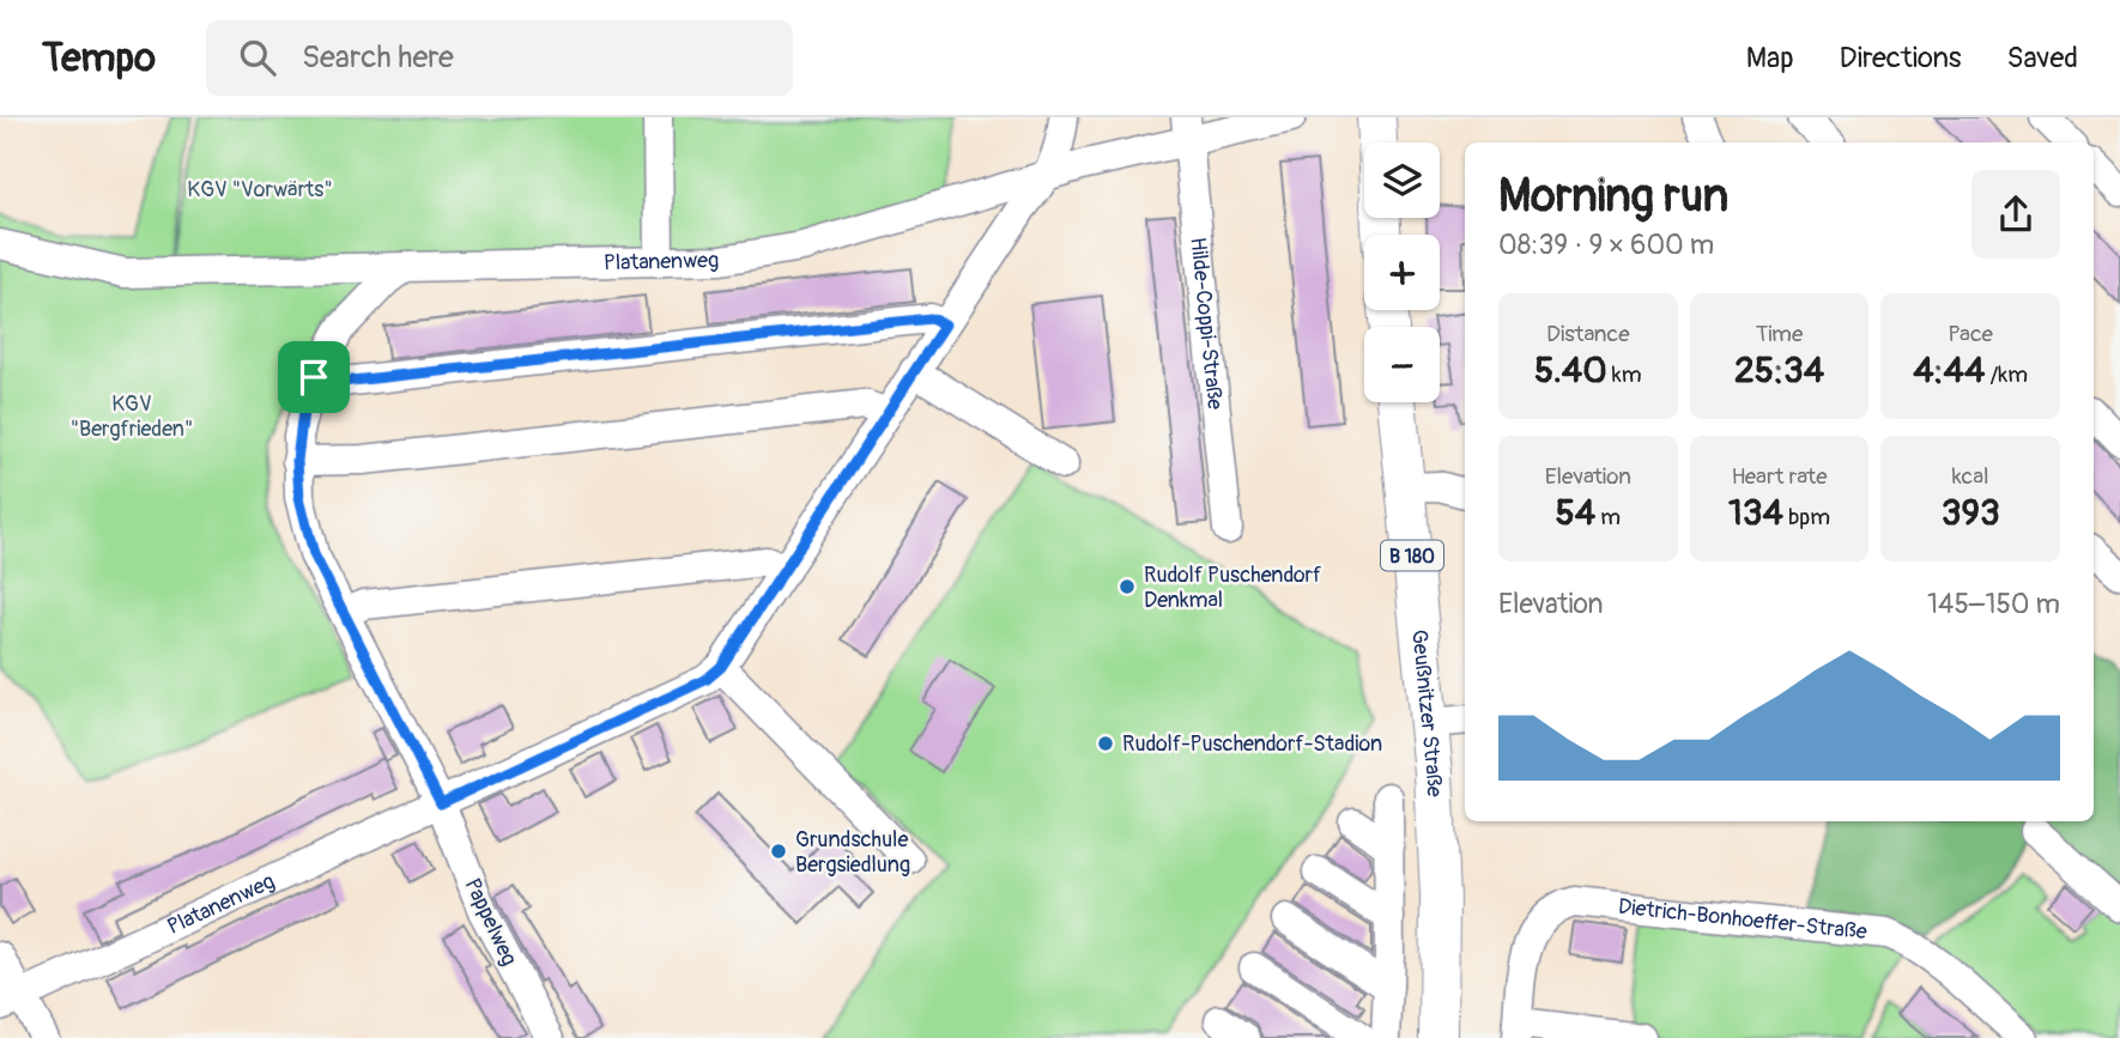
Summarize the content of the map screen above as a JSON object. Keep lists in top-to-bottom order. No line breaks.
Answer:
{"streets":{"main road":["B 180","Geußnitzer Straße"],"street":["Platanenweg","Hilde-Coppi-Straße","Dietrich-Bonhoeffer-Straße","Pappelweg"]},"crossings":[["Platanenweg","Hilde-Coppi-Straße"],["Platanenweg","Pappelweg"]],"parks":["KGV \"Vorwärts\"","KGV \"Bergfrieden\""],"places":["Rudolf Puschendorf Denkmal","Rudolf-Puschendorf-Stadion","Grundschule Bergsiedlung"],"page":{"header":"Tempo","search":"Search here","nav":["Map","Directions","Saved"],"map_buttons":["+","−"],"heading":["Morning run","08:39 · 9 × 600 m"],"stats":[["Distance","5.40 km"],["Time","25:34"],["Pace","4:44 /km"],["Elevation","54 m"],["Heart rate","134 bpm"],["kcal","393"]],"chart":["Elevation","145–150 m"]}}
